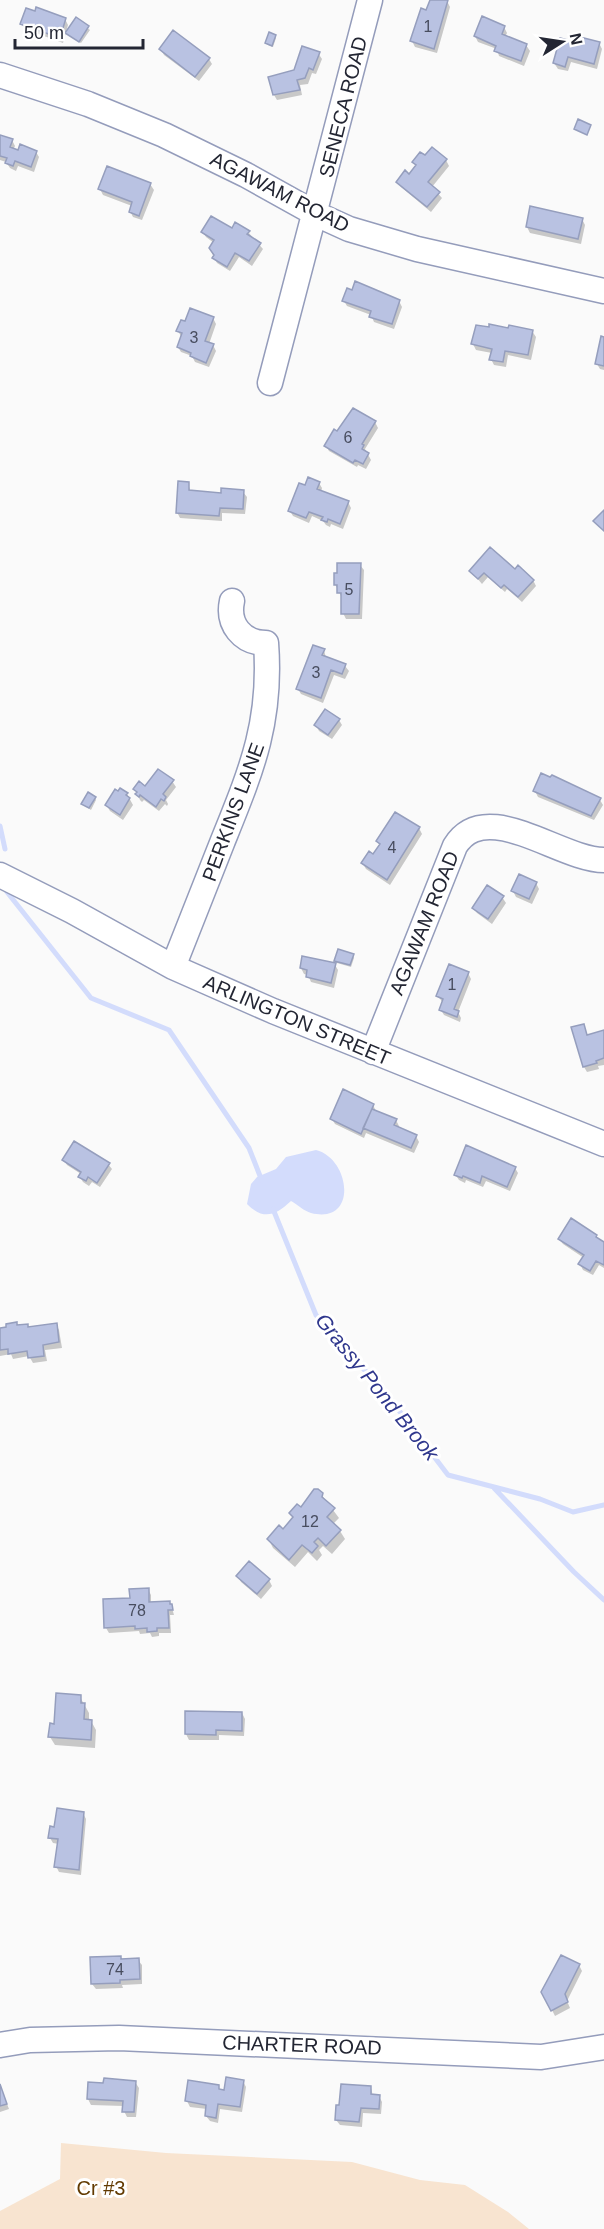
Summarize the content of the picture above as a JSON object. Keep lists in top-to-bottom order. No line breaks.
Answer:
{"streets":{"street":["SENECA ROAD","AGAWAM ROAD","PERKINS LANE","ARLINGTON STREET","CHARTER ROAD"]},"crossings":[["SENECA ROAD","AGAWAM ROAD"],["AGAWAM ROAD","ARLINGTON STREET"],["PERKINS LANE","ARLINGTON STREET"]],"water":["Grassy Pond Brook"],"parks":["Cr #3"],"house_numbers":["1","3","6","5","3","4","1","12","78","74"],"scale_bar":"50 m","north":"right"}
